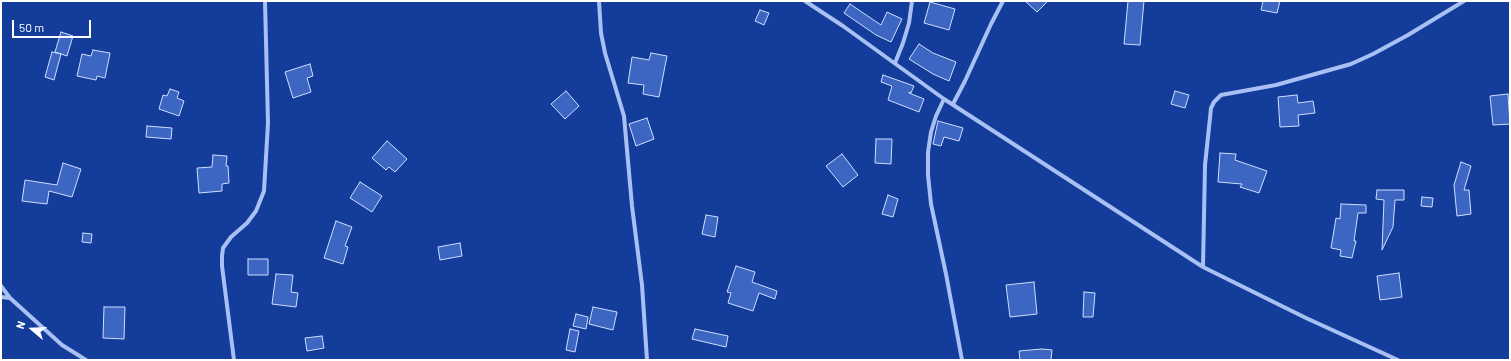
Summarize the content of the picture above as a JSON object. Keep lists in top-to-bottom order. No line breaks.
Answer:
{"scale_bar":"50 m","north":"left"}
